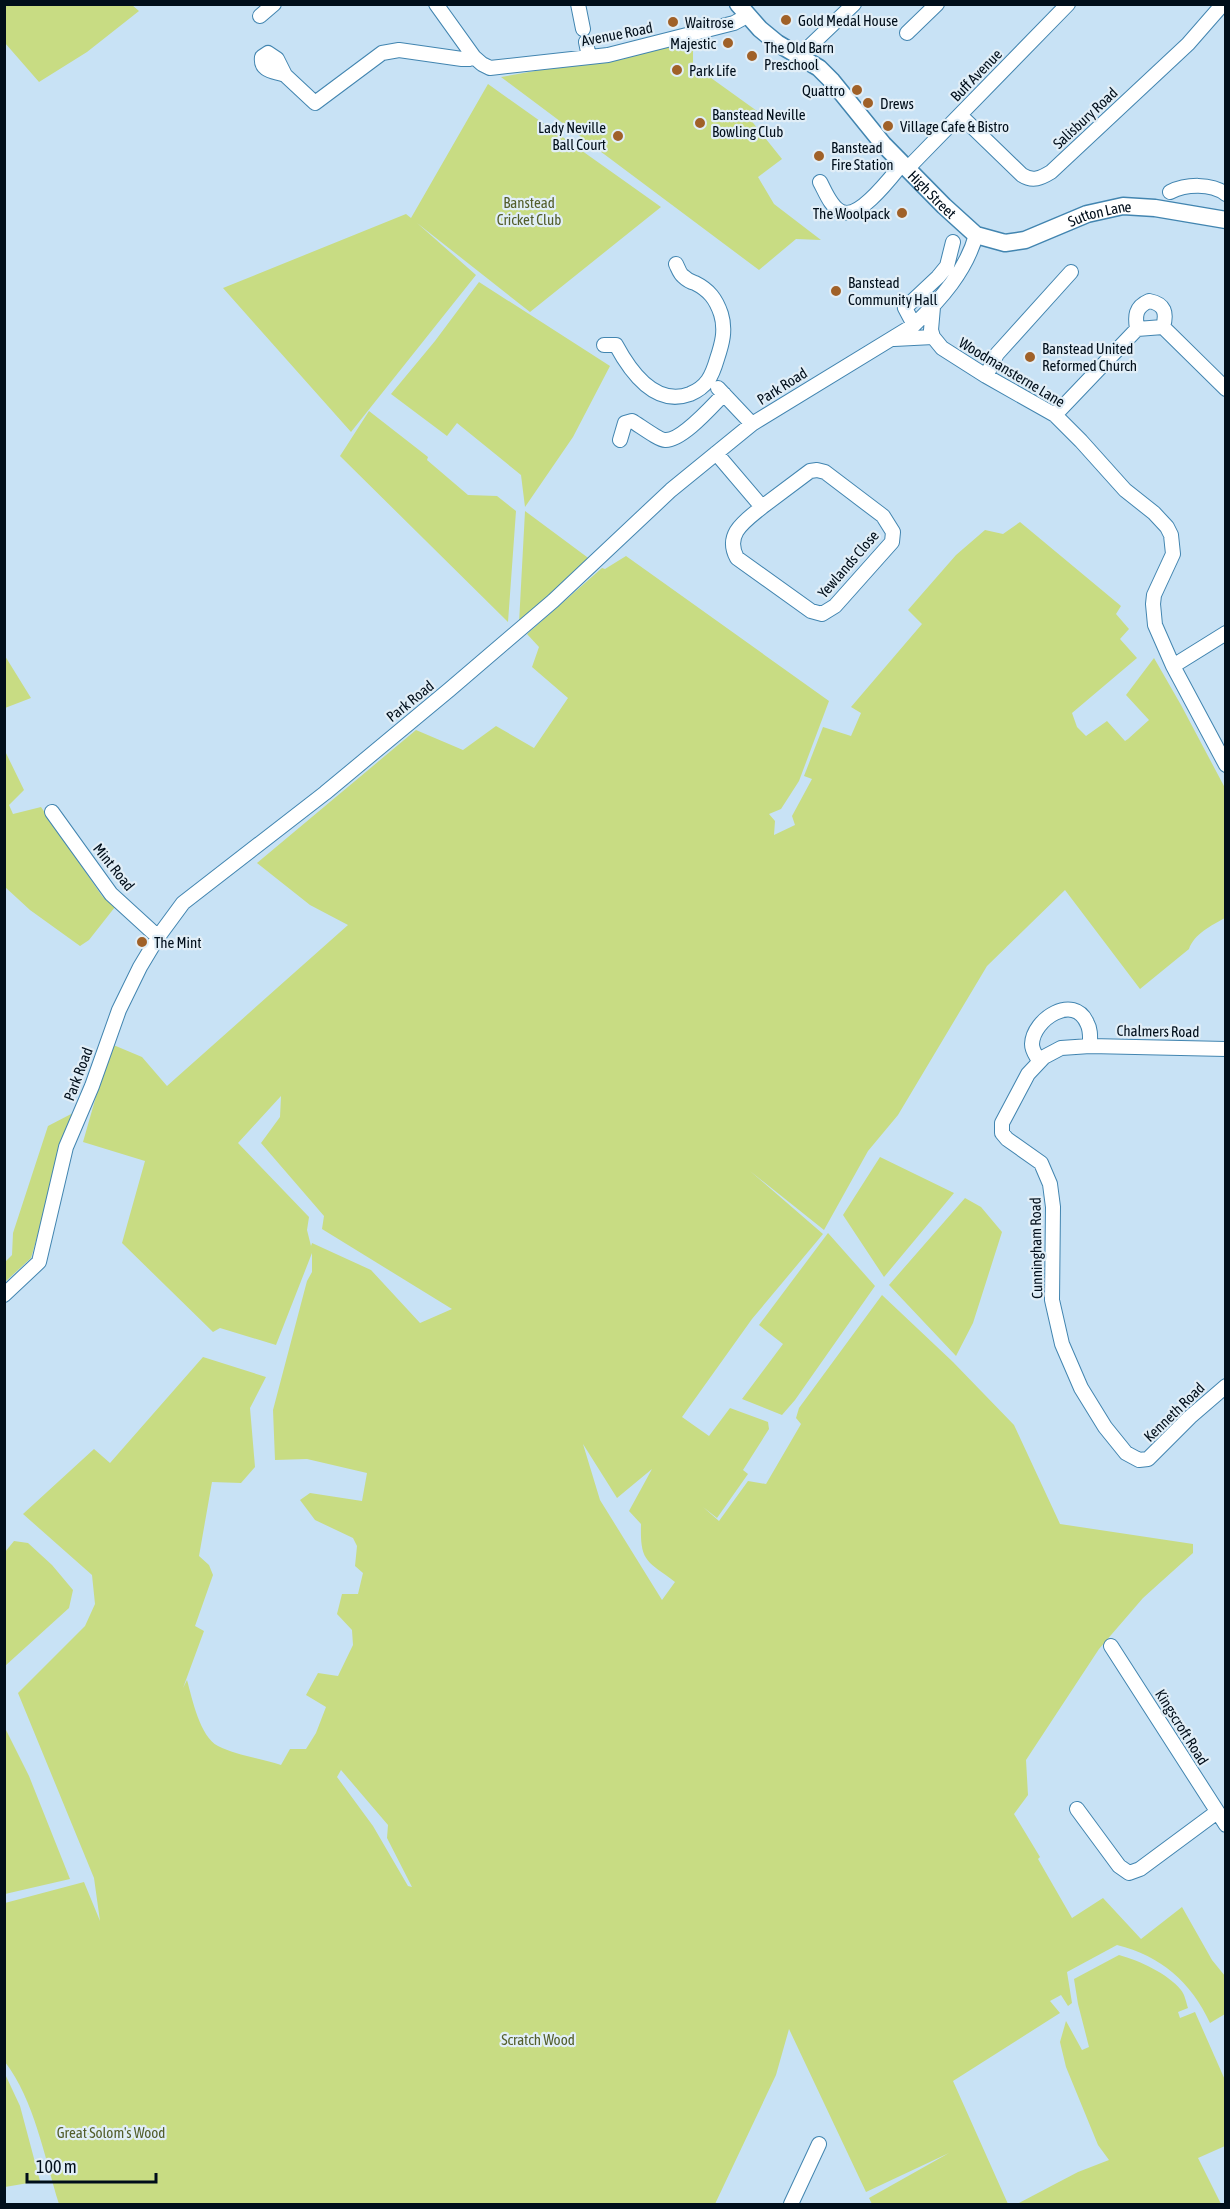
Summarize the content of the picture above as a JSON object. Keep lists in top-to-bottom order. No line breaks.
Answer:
{"streets":{"main road":["High Street","Sutton Lane"],"street":["Avenue Road","Buff Avenue","Salisbury Road","Woodmansterne Lane","Park Road","Yewlands Close","Mint Road","Chalmers Road","Cunningham Road","Kenneth Road","Kingscroft Road"]},"crossings":[["Avenue Road","High Street"],["Buff Avenue","Salisbury Road"],["Buff Avenue","High Street"],["High Street","Sutton Lane"],["High Street","Park Road"],["Sutton Lane","Park Road"],["Park Road","Mint Road"],["Chalmers Road","Cunningham Road"],["Cunningham Road","Kenneth Road"]],"parks":["Banstead Cricket Club","Scratch Wood","Great Solom's Wood"],"places":["Gold Medal House","Waitrose","Majestic","The Old Barn Preschool","Park Life","Quattro","Drews","Banstead Neville Bowling Club","Village Cafe & Bistro","Lady Neville Ball Court","Banstead Fire Station","The Woolpack","Banstead Community Hall","Banstead United Reformed Church","The Mint"],"scale_bar":"100 m"}
